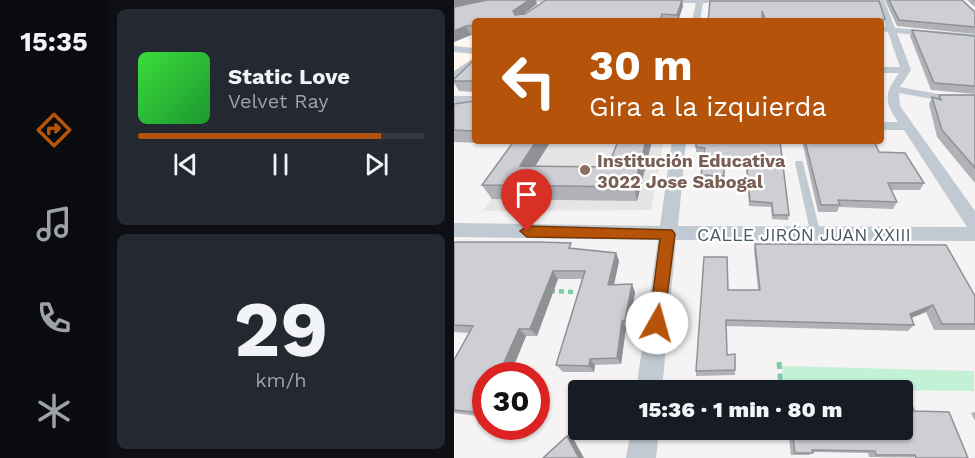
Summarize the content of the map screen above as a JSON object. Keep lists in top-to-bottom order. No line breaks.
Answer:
{"streets":{"street":["CALLE JIRÓN JUAN XXIII"]},"places":["Institución Educativa 3022 Jose Sabogal"],"page":{"tabs":"15:35","turn":["30 m","Gira a la izquierda"],"song":["Static Love","Velvet Ray"],"tile":["29","km/h"],"limit":"30","trip":"15:36 · 1 min · 80 m"}}
